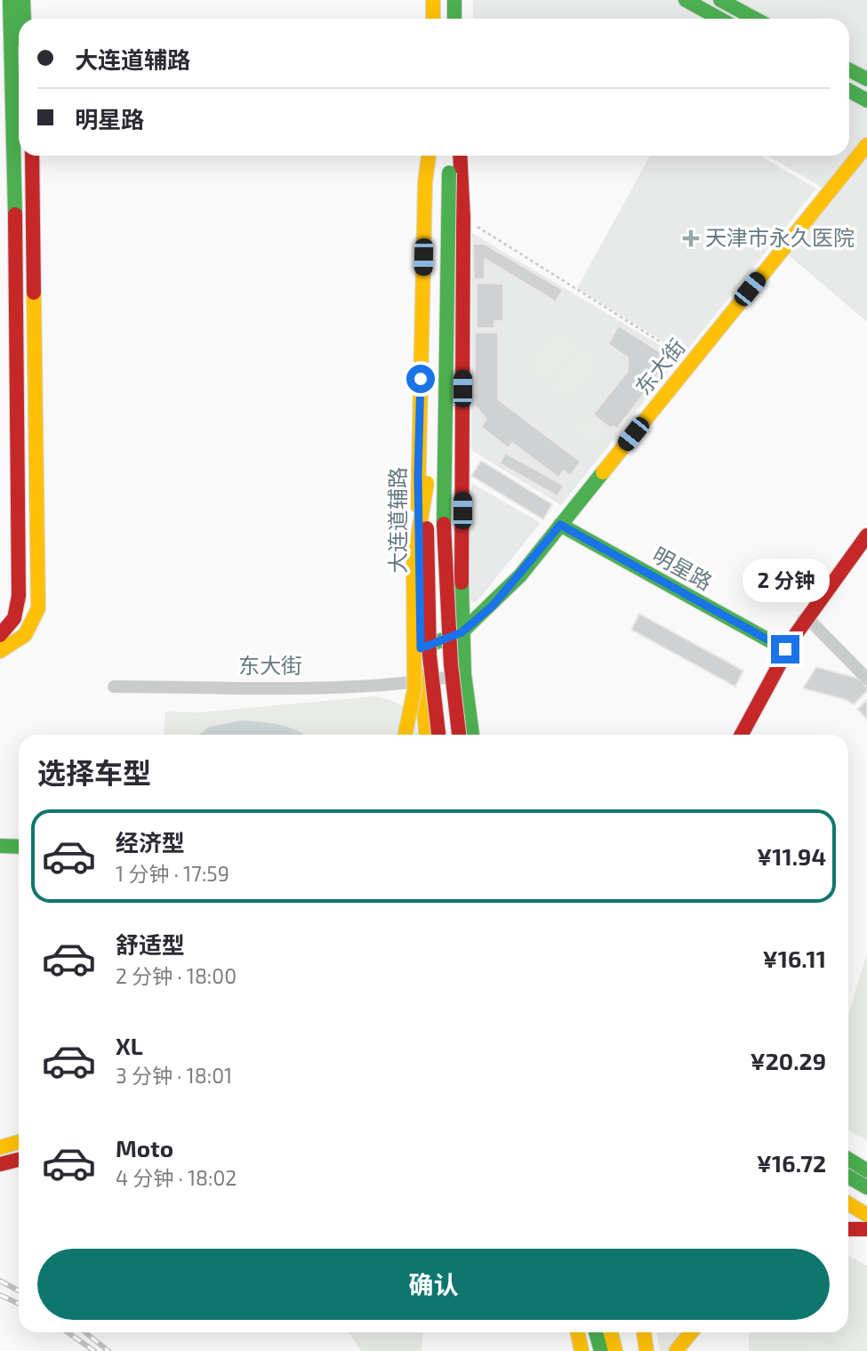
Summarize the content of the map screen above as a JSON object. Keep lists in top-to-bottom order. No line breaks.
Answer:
{"streets":{"street":["东大街","大连道辅路","明星路"]},"crossings":[["东大街","大连道辅路"],["东大街","明星路"]],"places":{"health":["天津市永久医院"]},"page":{"banner":["大连道辅路","明星路"],"bubble":"2 分钟","heading":"选择车型","list":[{"name":"经济型","note":"1 分钟 · 17:59","value":"¥11.94"},{"name":"舒适型","note":"2 分钟 · 18:00","value":"¥16.11"},{"name":"XL","note":"3 分钟 · 18:01","value":"¥20.29"},{"name":"Moto","note":"4 分钟 · 18:02","value":"¥16.72"}],"buttons":"确认"}}
